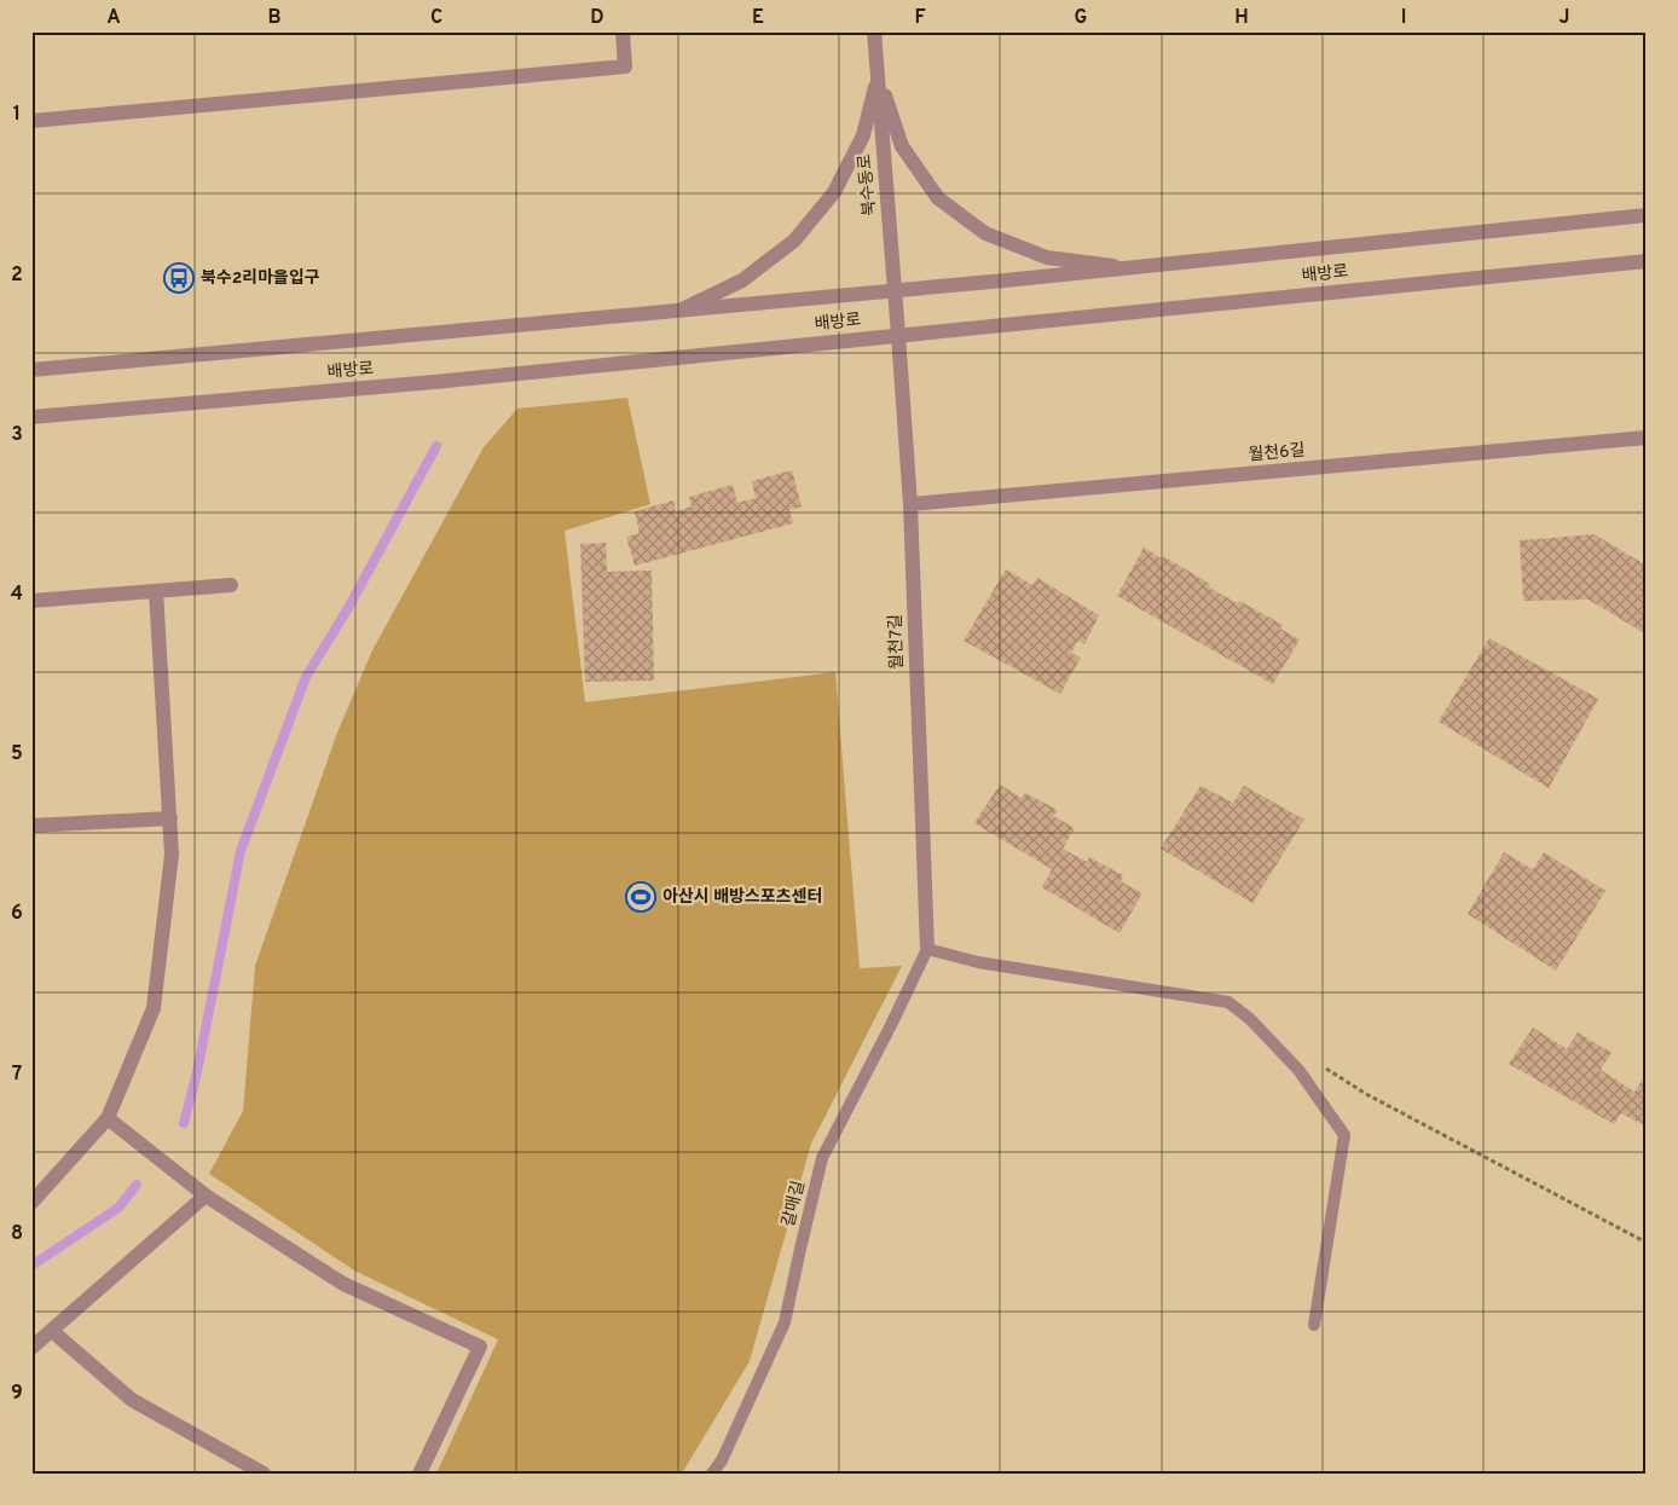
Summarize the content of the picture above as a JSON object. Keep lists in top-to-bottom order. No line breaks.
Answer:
{"streets":{"street":["북수동로","배방로","월천6길","월천7길"],"lane":["갈매길"]},"crossings":[["북수동로","배방로"],["북수동로","월천7길"],["배방로","월천7길"],["월천6길","월천7길"],["월천7길","갈매길"]],"places":{"bus stop":["북수2리마을입구"],"sports":["아산시 배방스포츠센터"]},"grid":{"columns":["A","B","C","D","E","F","G","H","I","J"],"rows":["1","2","3","4","5","6","7","8","9"]}}
